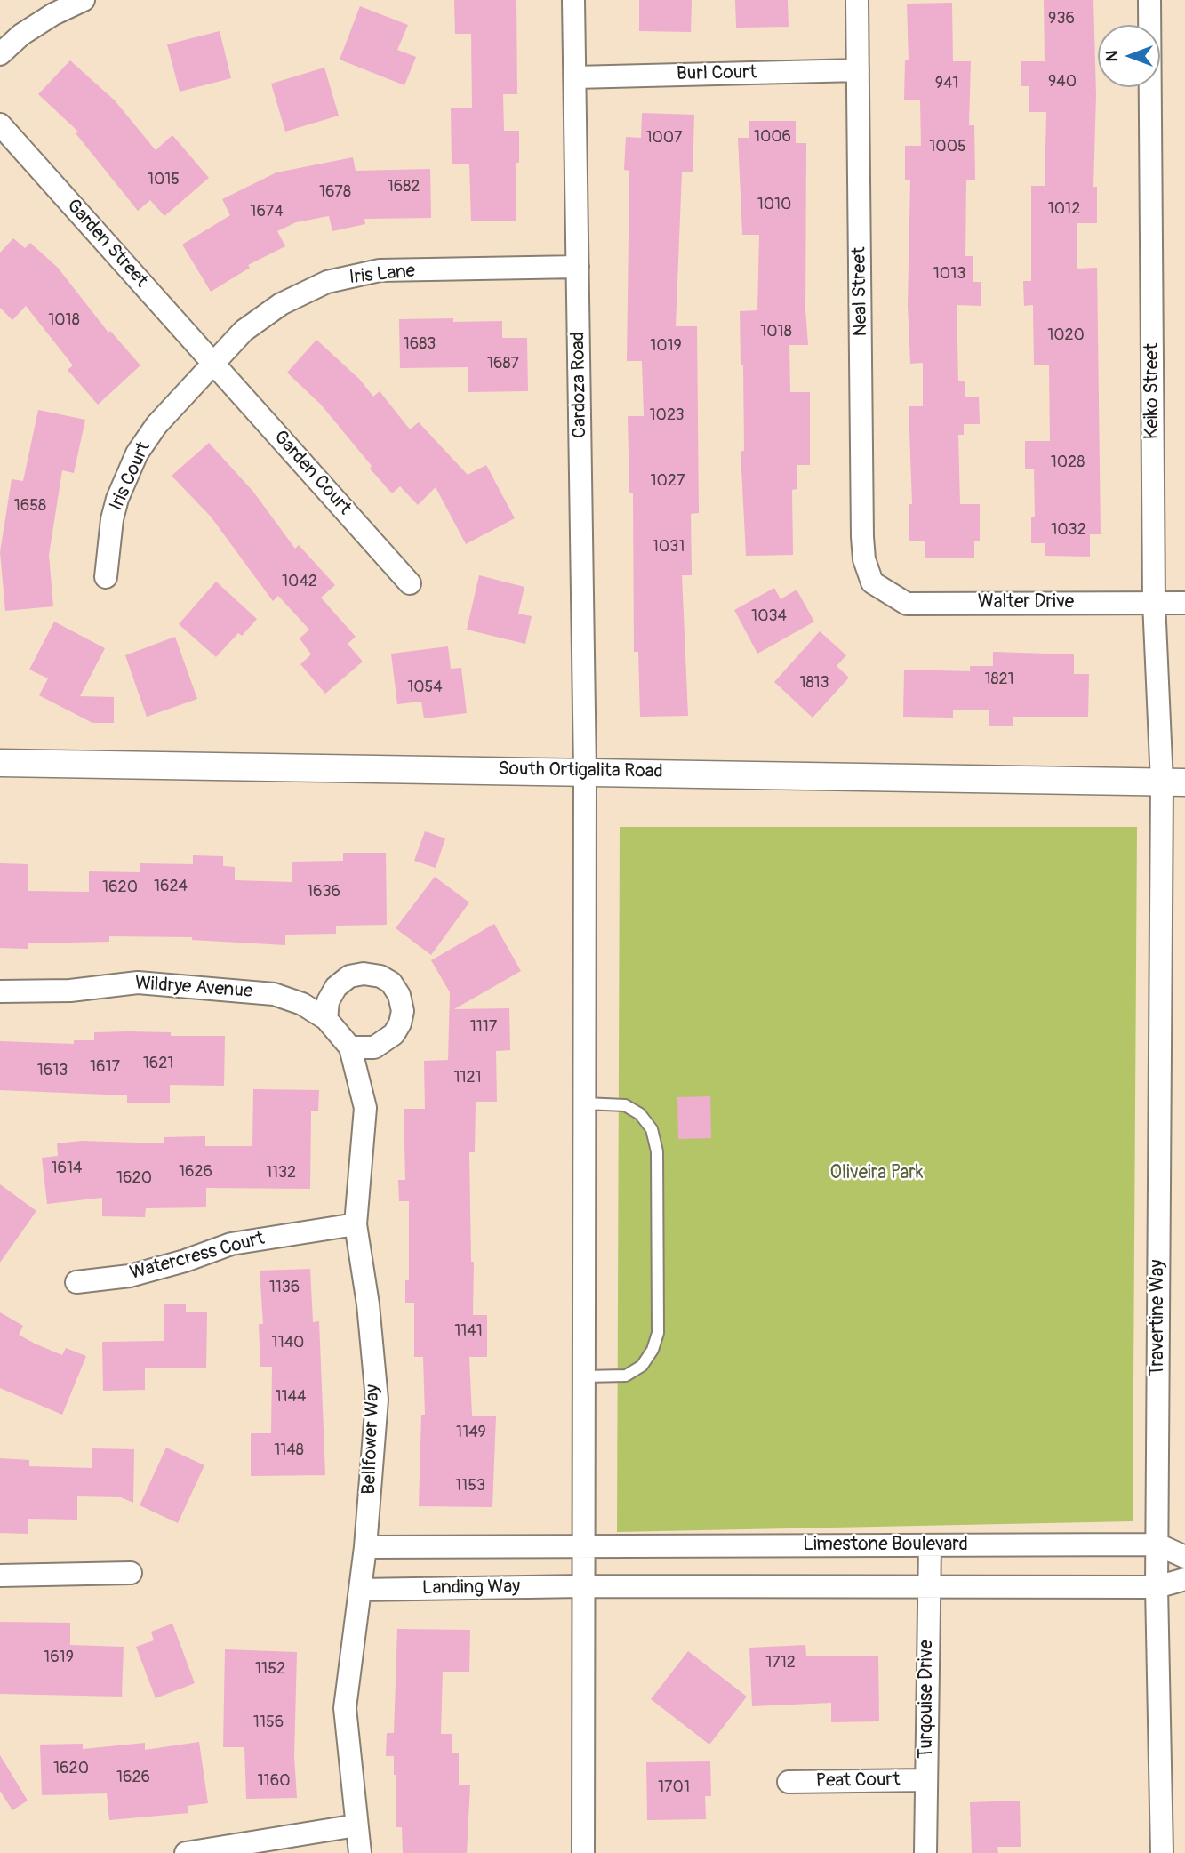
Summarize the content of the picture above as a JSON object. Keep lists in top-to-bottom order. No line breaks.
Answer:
{"streets":{"street":["Burl Court","Garden Street","Iris Lane","Neal Street","Cardoza Road","Keiko Street","Garden Court","Iris Court","Walter Drive","South Ortigalita Road","Wildrye Avenue","Watercress Court","Travertine Way","Bellfower Way","Limestone Boulevard","Landing Way","Turqouise Drive","Peat Court"]},"crossings":[["Burl Court","Neal Street"],["Burl Court","Cardoza Road"],["Garden Street","Iris Lane"],["Garden Street","Garden Court"],["Garden Street","Iris Court"],["Iris Lane","Cardoza Road"],["Iris Lane","Garden Court"],["Iris Lane","Iris Court"],["Neal Street","Walter Drive"],["Cardoza Road","South Ortigalita Road"],["Cardoza Road","Limestone Boulevard"],["Cardoza Road","Landing Way"],["Keiko Street","Walter Drive"],["Keiko Street","South Ortigalita Road"],["Keiko Street","Travertine Way"],["Garden Court","Iris Court"],["South Ortigalita Road","Travertine Way"],["Wildrye Avenue","Bellfower Way"],["Watercress Court","Bellfower Way"],["Travertine Way","Limestone Boulevard"],["Bellfower Way","Landing Way"],["Limestone Boulevard","Turqouise Drive"],["Turqouise Drive","Peat Court"]],"parks":["Oliveira Park"],"house_numbers":["936","940","941","1006","1007","1005","1015","1682","1678","1010","1012","1674","1013","1018","1018","1020","1683","1019","1687","1023","1028","1027","1658","1032","1031","1042","1034","1821","1813","1054","1624","1620","1636","1117","1621","1617","1613","1121","1614","1626","1132","1620","1136","1141","1140","1144","1149","1148","1153","1619","1712","1152","1156","1620","1626","1160","1701"],"north":"left"}
